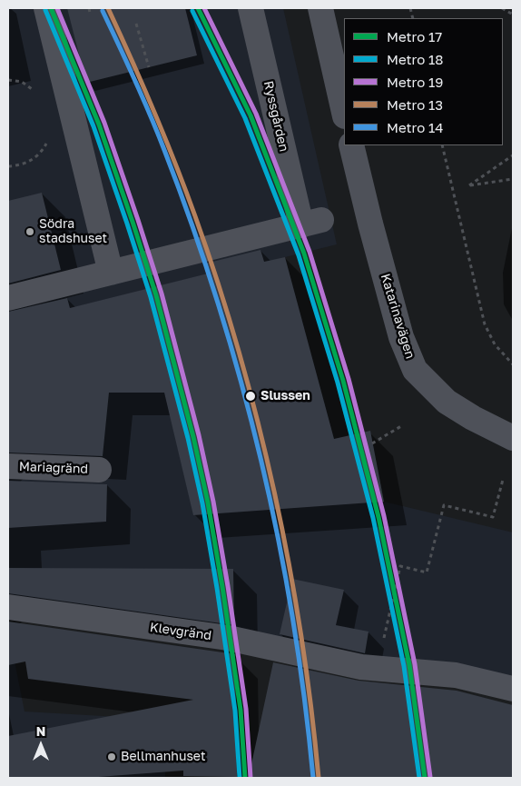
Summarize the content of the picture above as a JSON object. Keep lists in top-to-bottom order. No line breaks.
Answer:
{"streets":{"street":["Ryssgården","Katarinavägen","Mariagränd","Klevgränd"]},"places":["Södra stadshuset","Slussen","Bellmanhuset"],"lines":["metro line 17","metro line 19","metro line 13","metro line 18","metro line 14"],"legend":["Metro 17","Metro 18","Metro 19","Metro 13","Metro 14"],"north":"top"}
